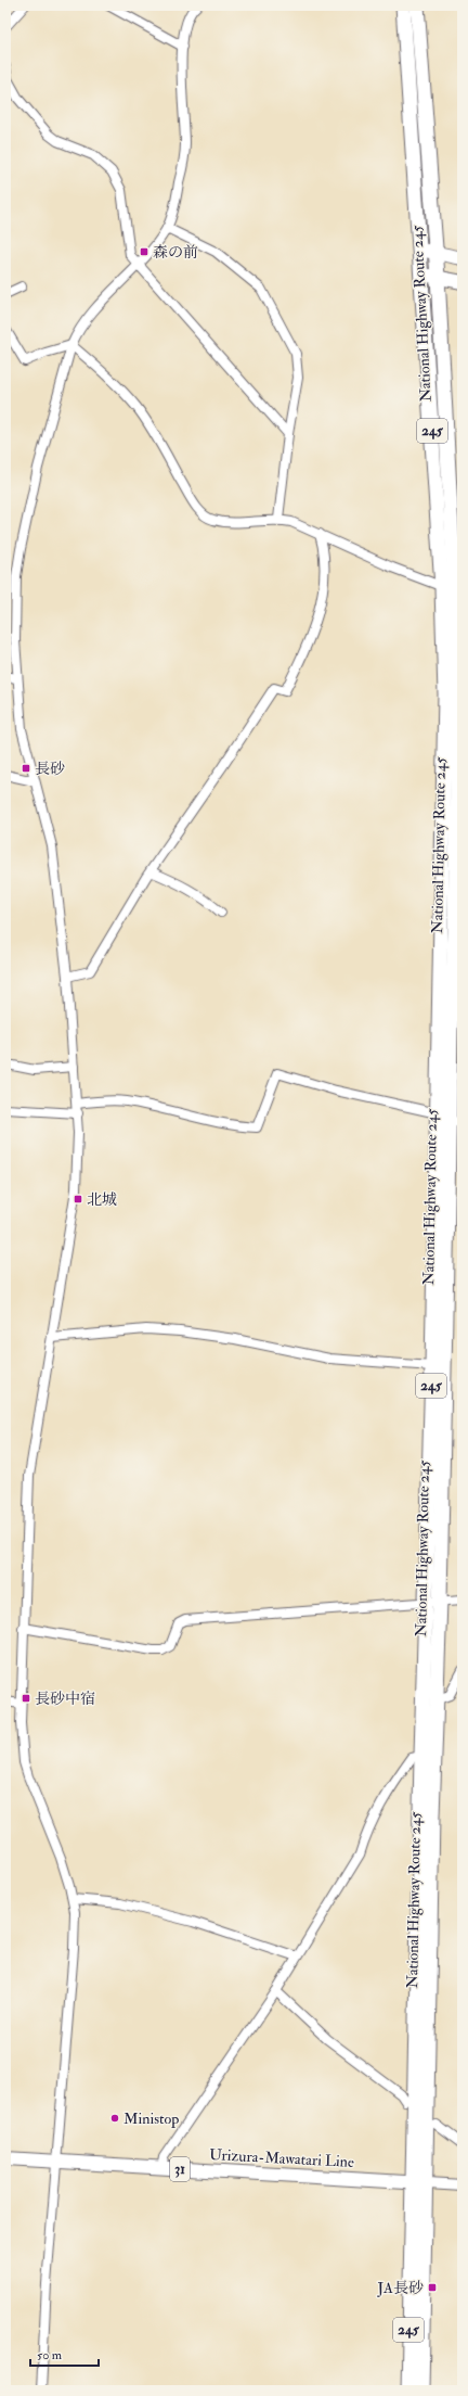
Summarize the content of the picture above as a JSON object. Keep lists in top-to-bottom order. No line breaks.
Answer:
{"streets":{"highway":["National Highway Route 245","245"],"main road":["Urizura-Mawatari Line","31"]},"crossings":[["National Highway Route 245","Urizura-Mawatari Line"]],"places":{"transit":["森の前","長砂","北城","長砂中宿","JA長砂"],"other":["Ministop"]},"scale_bar":"50 m"}
